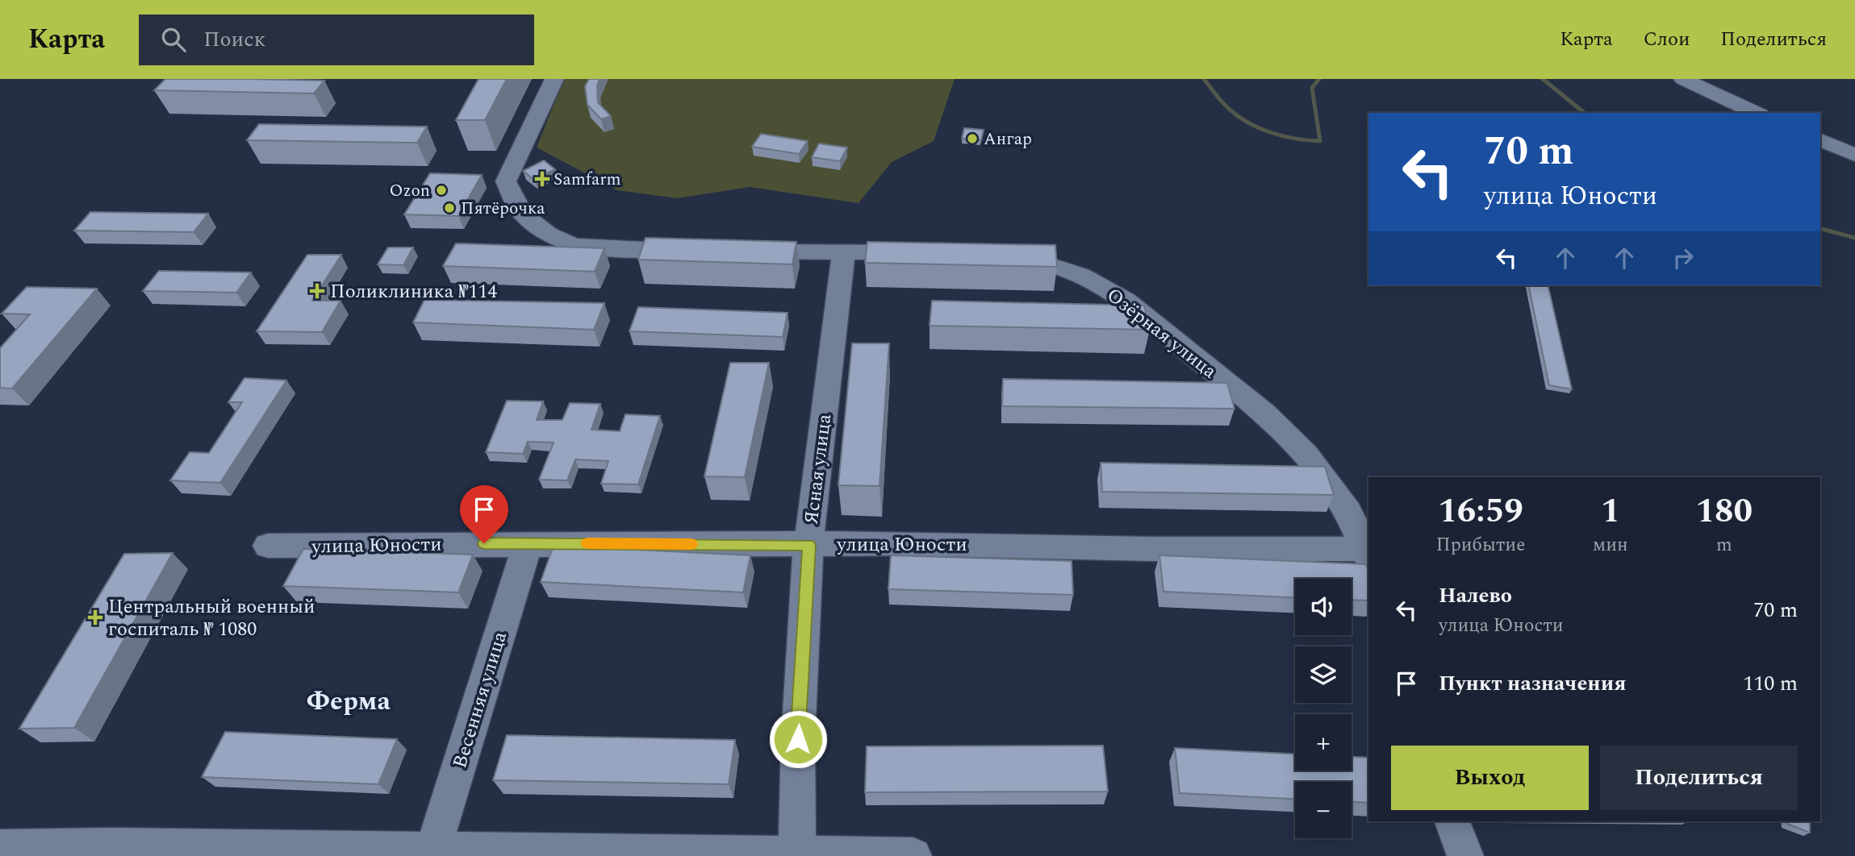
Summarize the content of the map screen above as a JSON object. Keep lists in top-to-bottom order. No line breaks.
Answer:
{"streets":{"street":["Озёрная улица","Ясная улица","улица Юности","Весенняя улица"]},"crossings":[["Озёрная улица","улица Юности"],["Ясная улица","улица Юности"],["улица Юности","Весенняя улица"]],"districts":["Ферма"],"places":{"other":["Ангар","Ozon","Пятёрочка"],"health":["Samfarm","Поликлиника №114","Центральный военный госпиталь № 1080"]},"page":{"header":"Карта","search":"Поиск","nav":["Карта","Слои","Поделиться"],"turn":["70 m","улица Юности"],"eta":["16:59","Прибытие","1","мин","180","m"],"list":[{"name":"Налево","note":"улица Юности","value":"70 m"},{"name":"Пункт назначения","value":"110 m"}],"map_buttons":["+","−"],"buttons":["Выход","Поделиться"]}}
